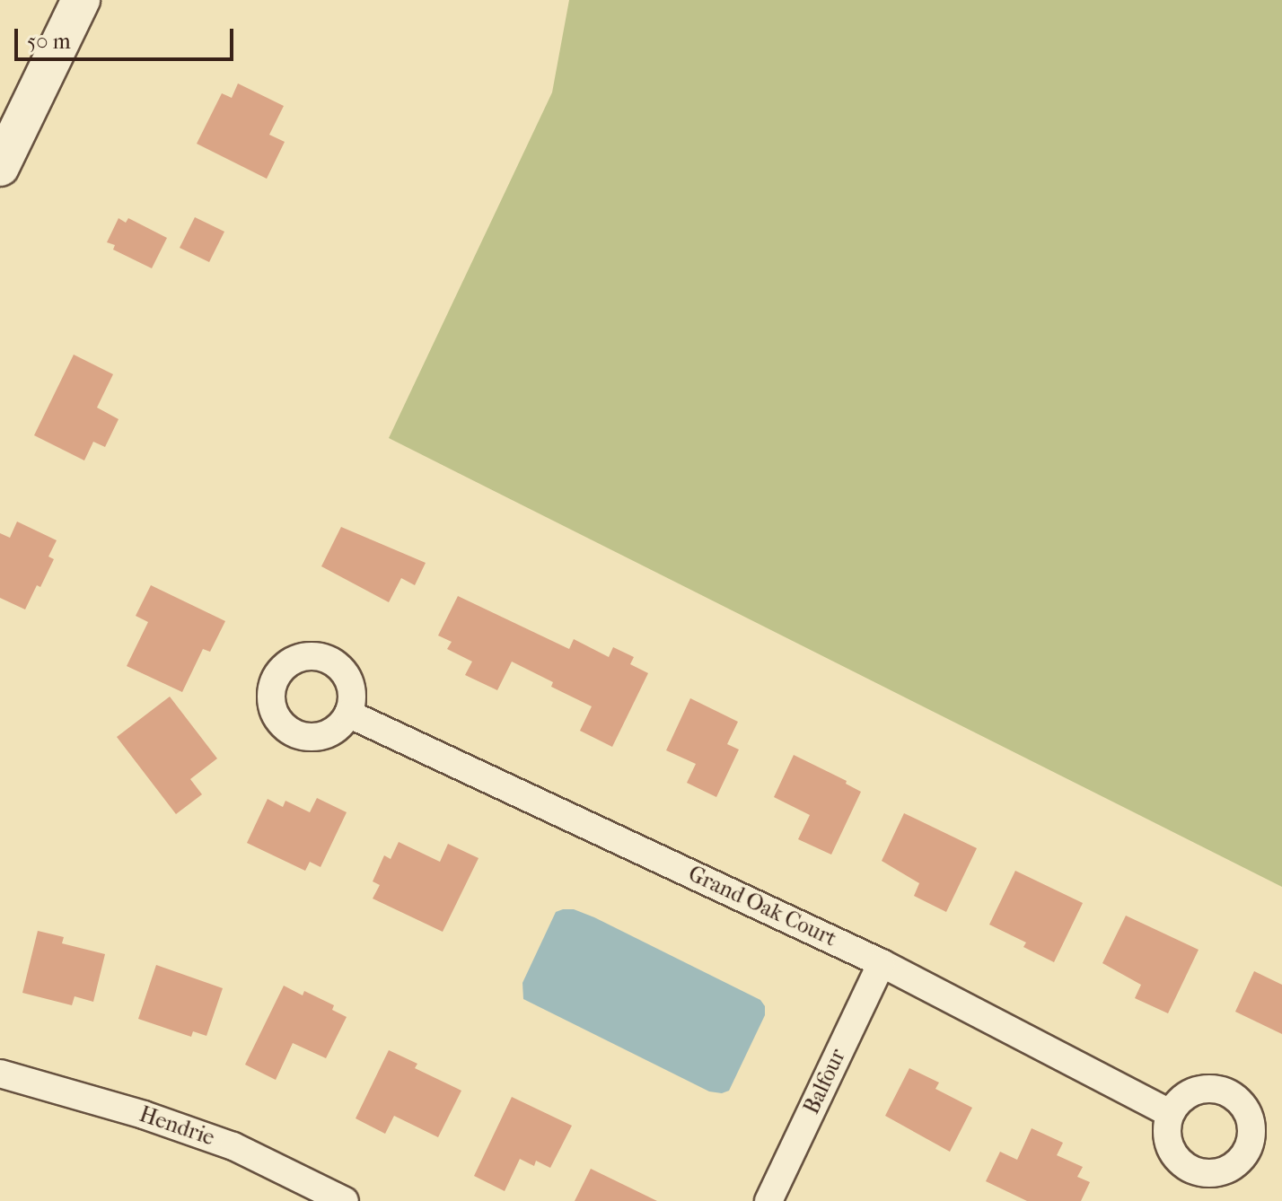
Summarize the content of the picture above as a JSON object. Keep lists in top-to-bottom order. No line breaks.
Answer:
{"streets":{"street":["Grand Oak Court","Balfour","Hendrie"]},"crossings":[["Grand Oak Court","Balfour"]],"scale_bar":"50 m"}
